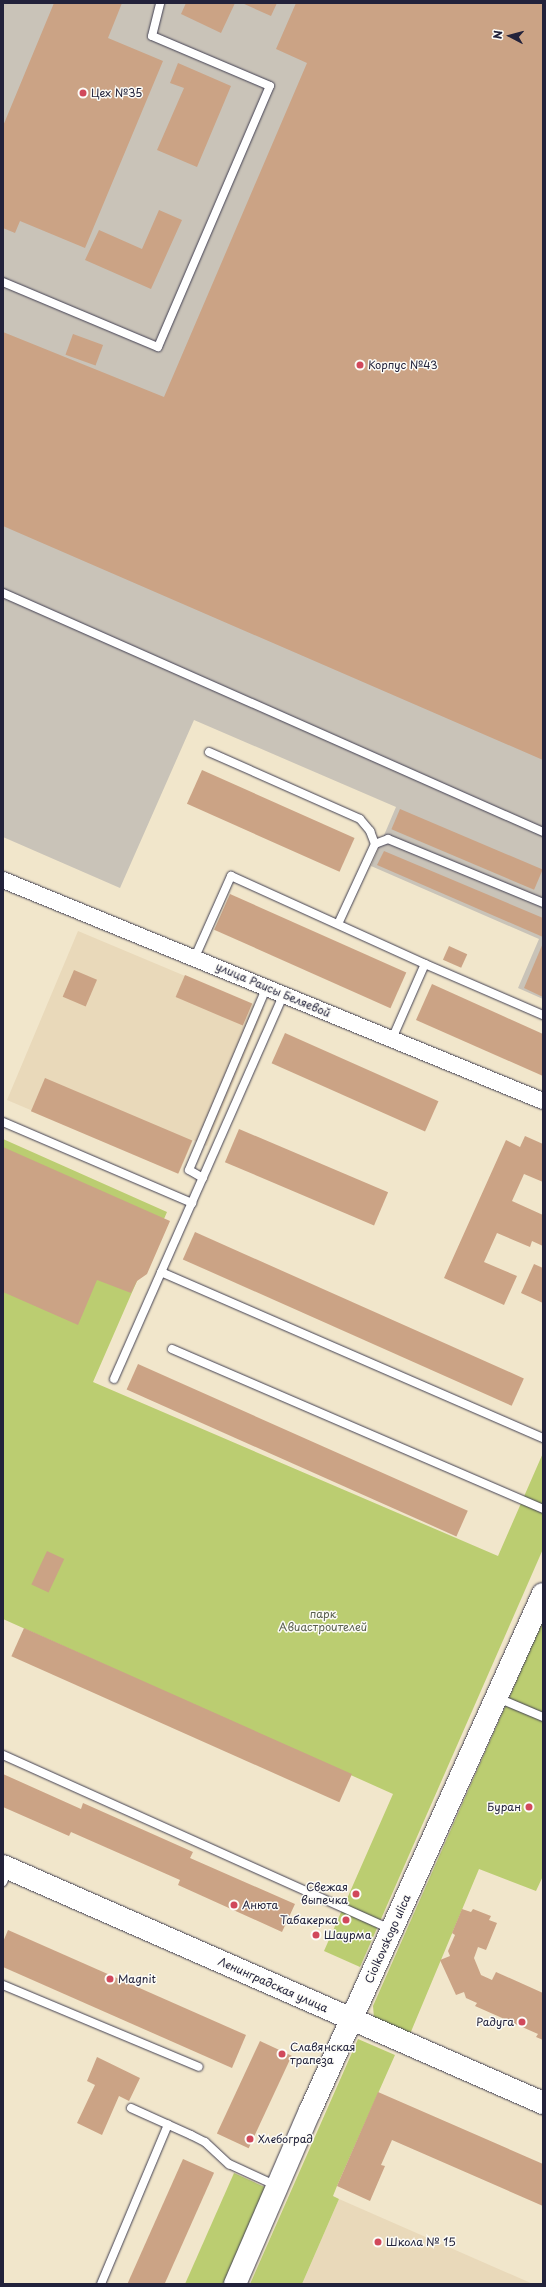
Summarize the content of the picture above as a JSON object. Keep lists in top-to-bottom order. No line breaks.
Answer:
{"streets":{"street":["улица Раисы Беляевой","Ciolkovskogo ulica","Ленинградская улица"]},"crossings":[["Ciolkovskogo ulica","Ленинградская улица"]],"parks":["парк Авиастроителей"],"places":["Цех №35","Корпус №43","Буран","Свежая выпечка","Анюта","Табакерка","Шаурма","Magnit","Радуга","Славянская трапеза","Хлебоград","Школа № 15"],"north":"left"}
